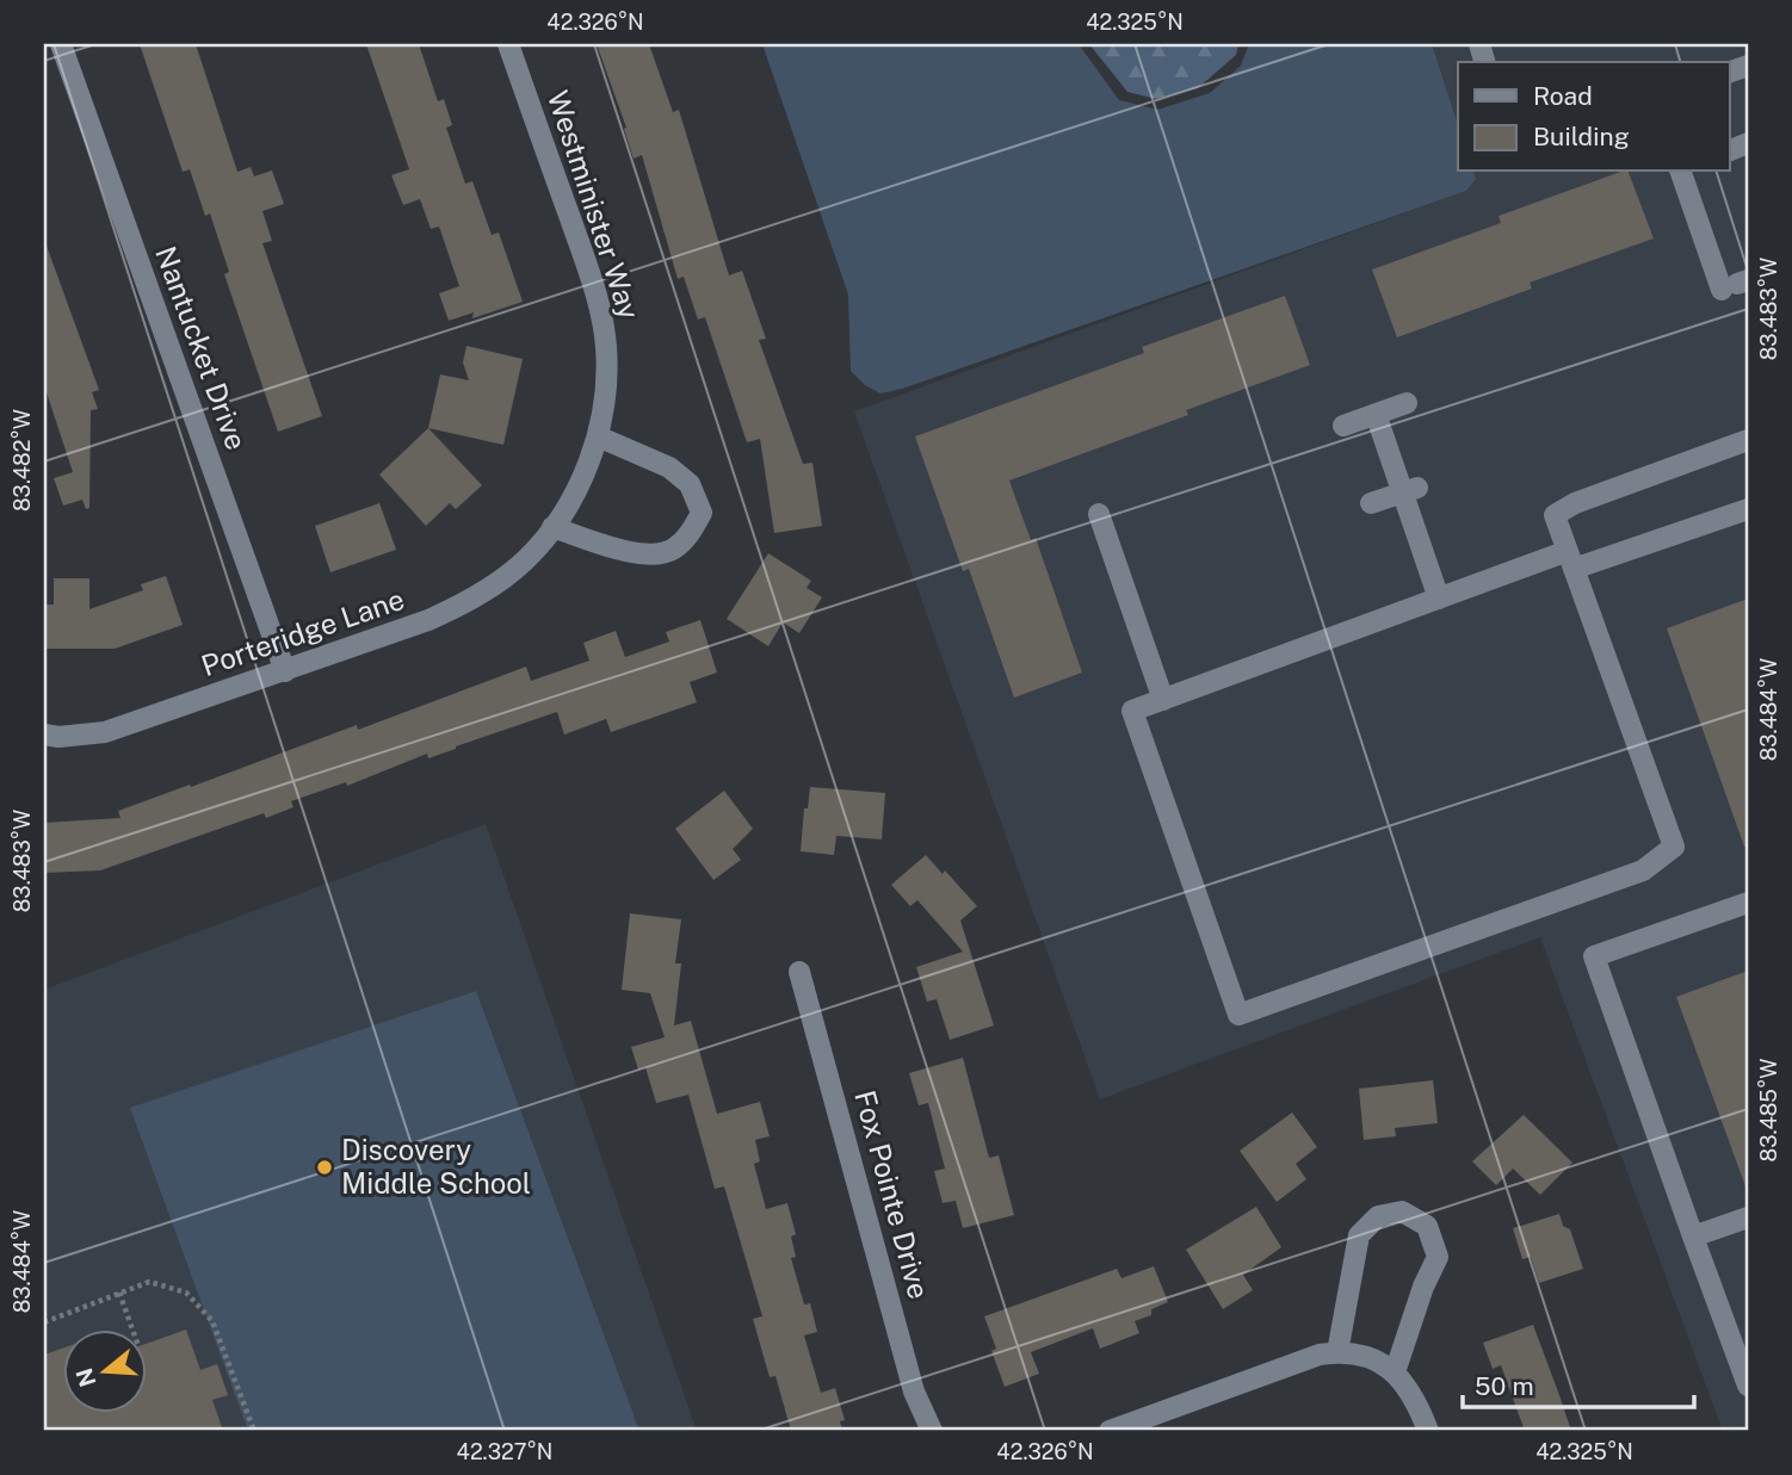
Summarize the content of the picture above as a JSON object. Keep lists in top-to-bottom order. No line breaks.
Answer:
{"streets":{"street":["Westminister Way","Nantucket Drive","Porteridge Lane","Fox Pointe Drive"]},"crossings":[["Westminister Way","Porteridge Lane"],["Nantucket Drive","Porteridge Lane"]],"places":["Discovery Middle School"],"legend":["Road","Building"],"scale_bar":"50 m","north":"left","coordinates":["42.326°N","42.325°N","83.483°W","83.482°W","83.484°W","83.485°W","42.327°N"]}
